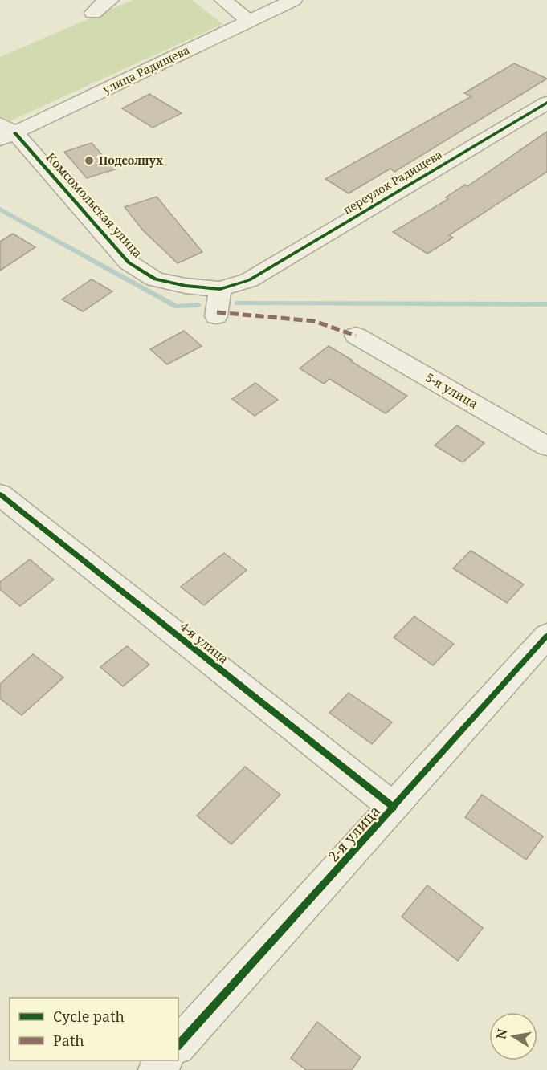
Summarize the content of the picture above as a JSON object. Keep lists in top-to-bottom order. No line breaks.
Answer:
{"streets":{"street":["улица Радищева","переулок Радищева","Комсомольская улица","5-я улица","4-я улица","2-я улица"]},"crossings":[["улица Радищева","Комсомольская улица"],["переулок Радищева","Комсомольская улица"],["4-я улица","2-я улица"]],"places":["Подсолнух"],"legend":["Cycle path","Path"],"north":"left"}
